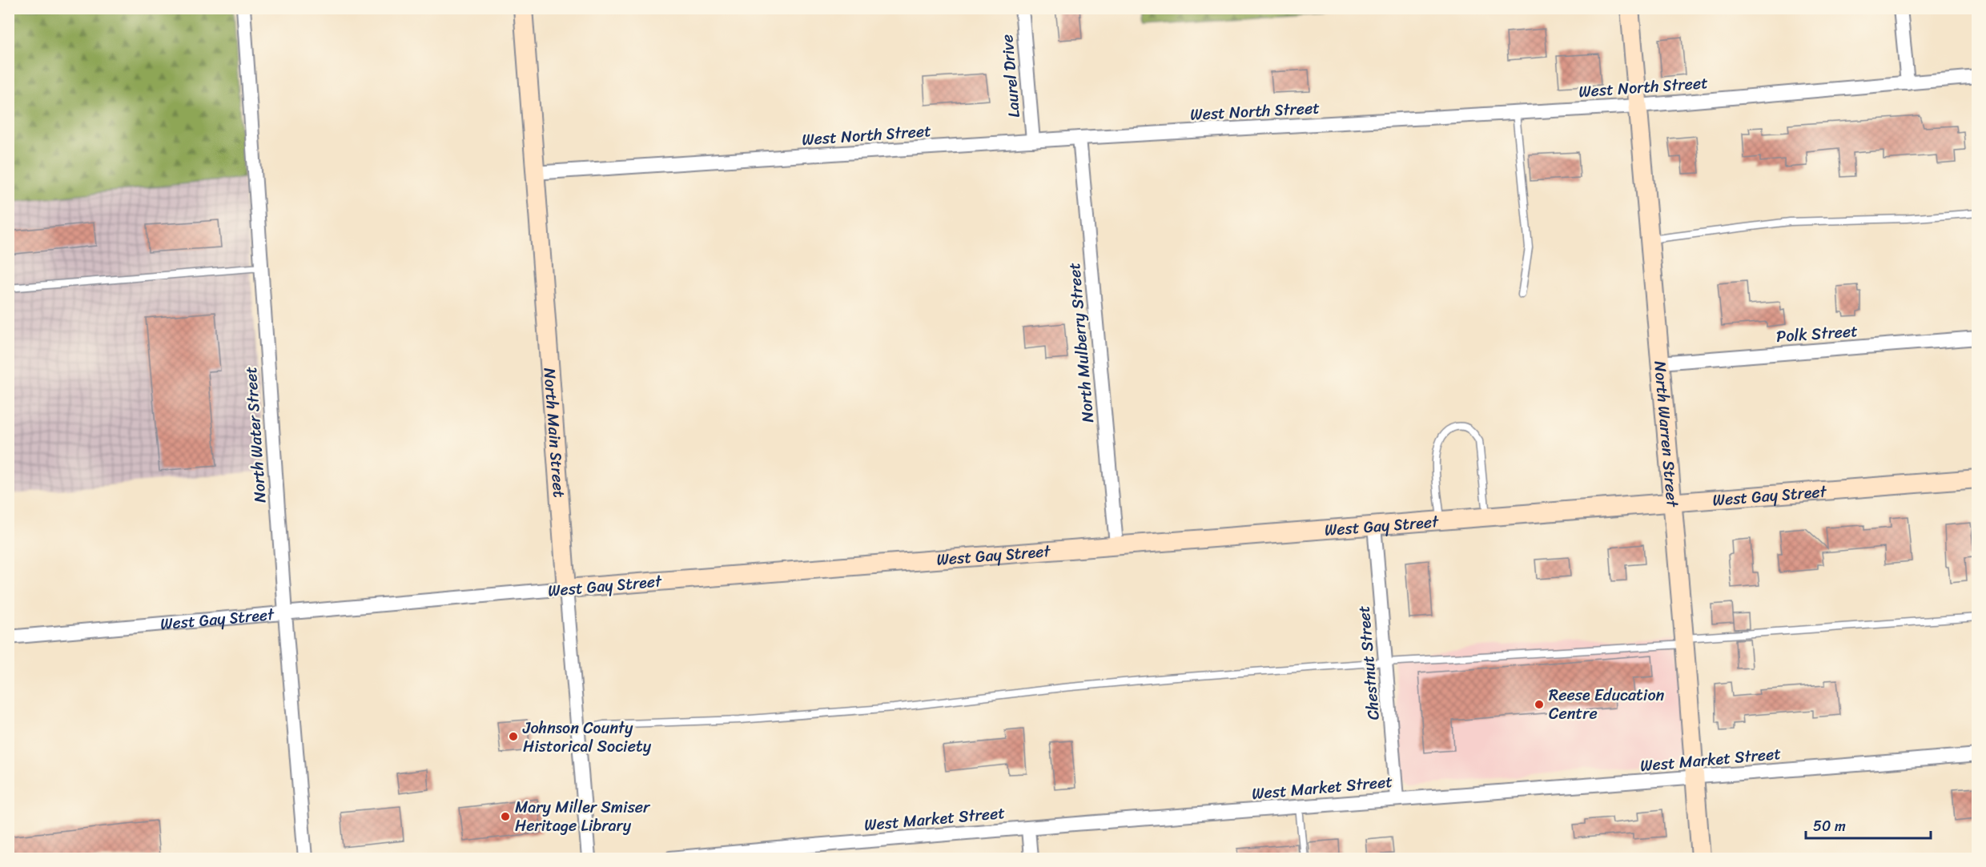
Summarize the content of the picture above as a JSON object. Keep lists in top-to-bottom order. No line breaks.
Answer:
{"streets":{"street":["Laurel Drive","West North Street","Polk Street","North Mulberry Street","North Warren Street","North Main Street","North Water Street","West Gay Street","Chestnut Street","West Market Street"]},"crossings":[["Laurel Drive","West North Street"],["West North Street","North Mulberry Street"],["West North Street","North Warren Street"],["West North Street","North Main Street"],["Polk Street","North Warren Street"],["North Mulberry Street","West Gay Street"],["North Warren Street","West Gay Street"],["North Warren Street","West Market Street"],["North Main Street","West Gay Street"],["North Water Street","West Gay Street"],["West Gay Street","Chestnut Street"],["Chestnut Street","West Market Street"]],"places":["Reese Education Centre","Johnson County Historical Society","Mary Miller Smiser Heritage Library"],"scale_bar":"50 m"}
